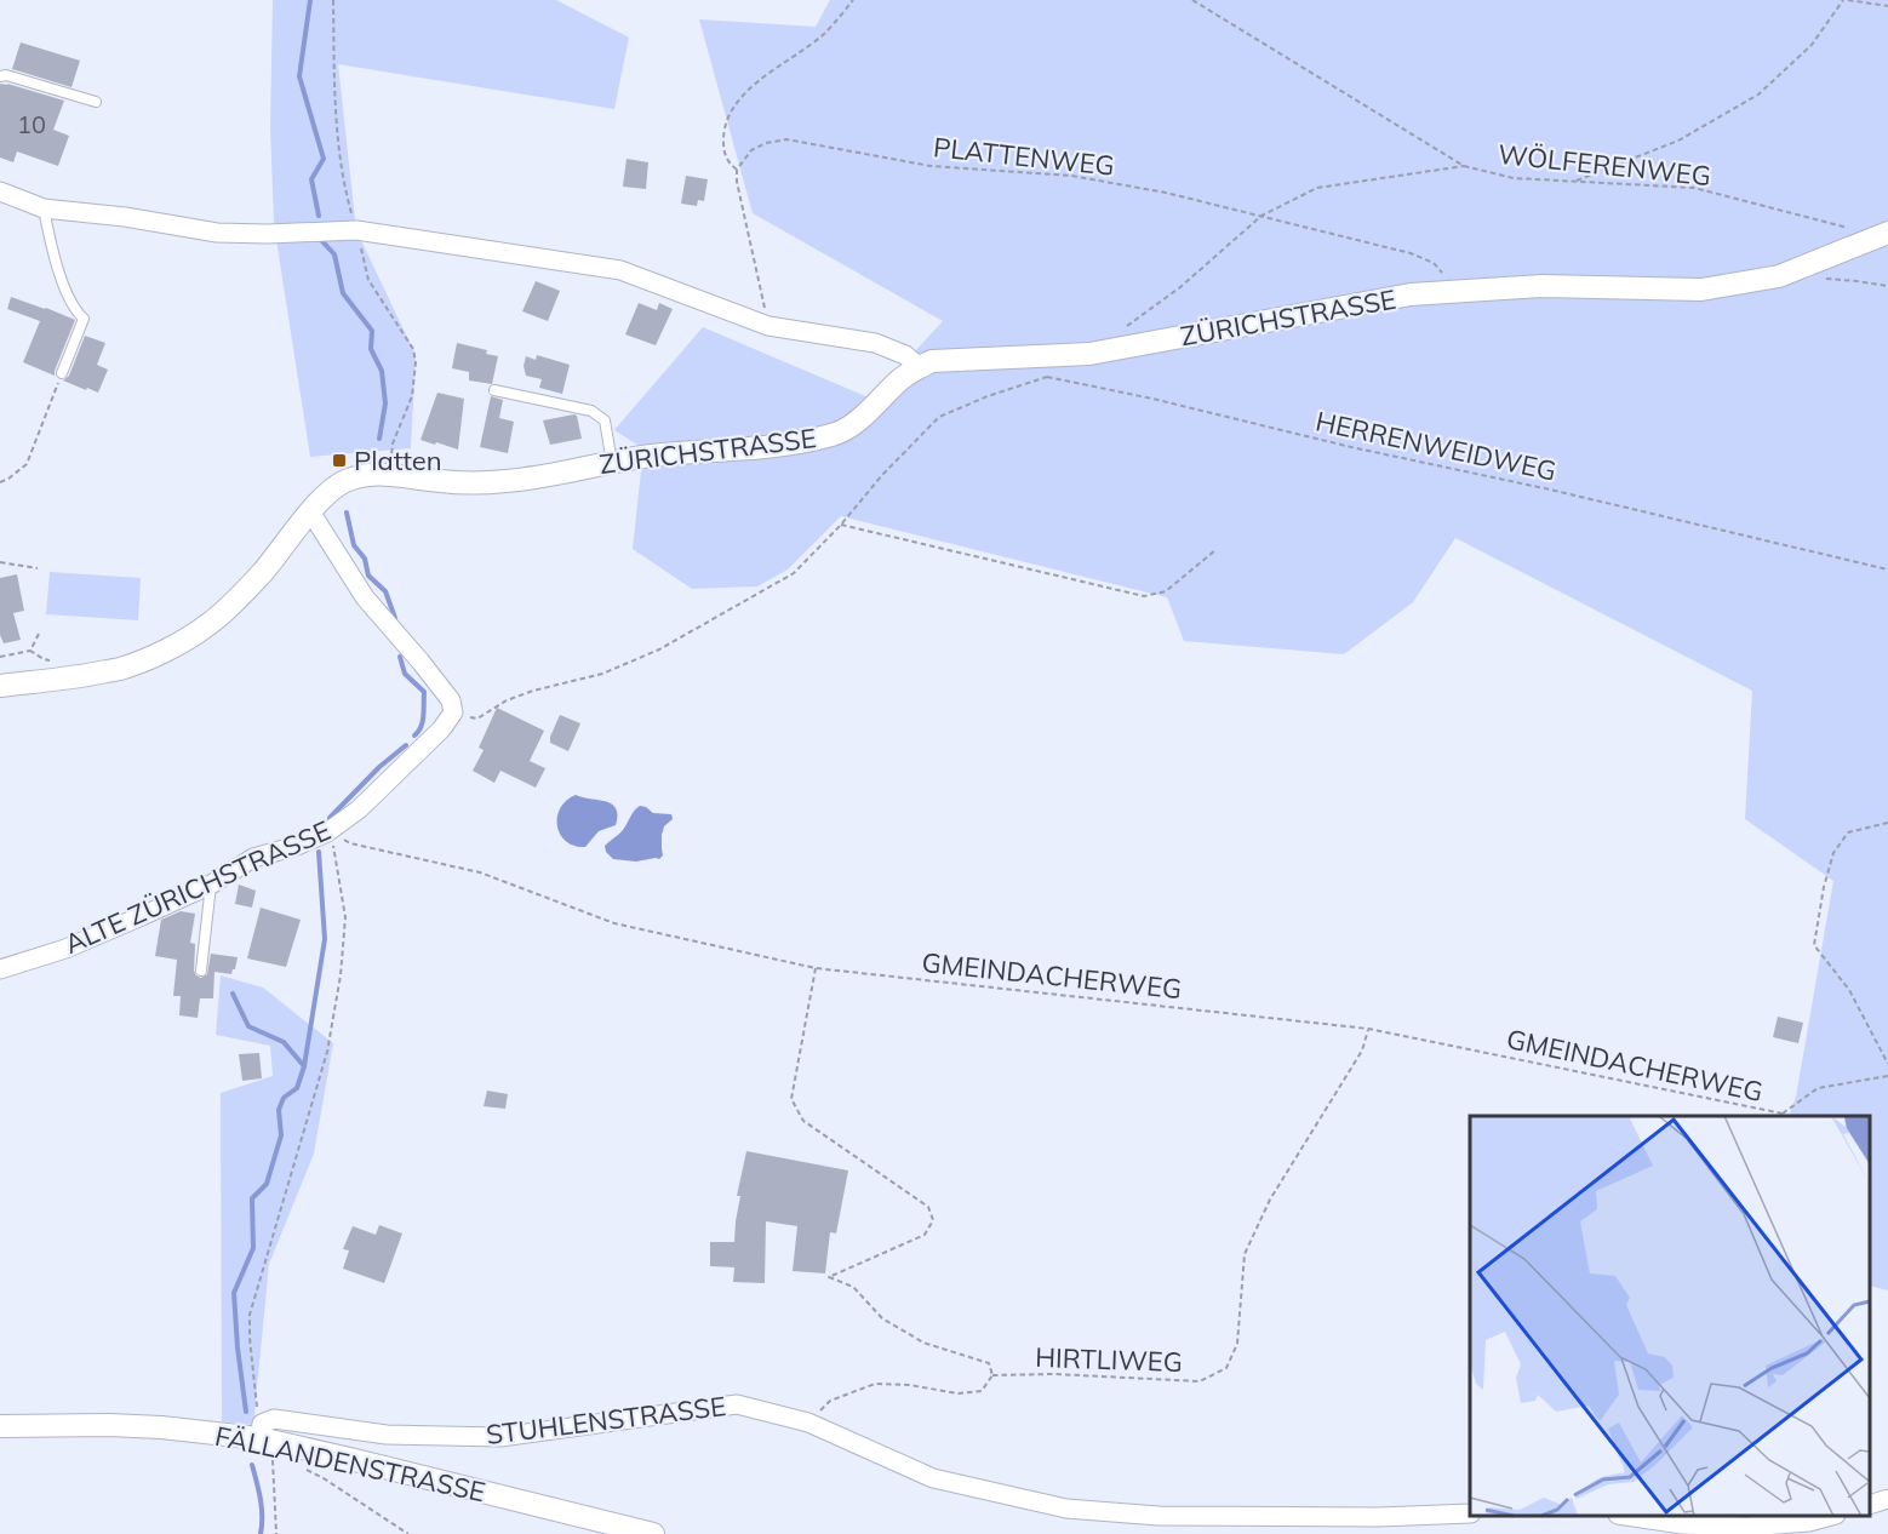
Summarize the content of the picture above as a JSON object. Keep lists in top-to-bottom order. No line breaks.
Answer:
{"streets":{"street":["ZÜRICHSTRASSE","ALTE ZÜRICHSTRASSE","STUHLENSTRASSE","FÄLLANDENSTRASSE"],"path":["PLATTENWEG","WÖLFERENWEG","HERRENWEIDWEG","GMEINDACHERWEG","HIRTLIWEG"]},"crossings":[["PLATTENWEG","ZÜRICHSTRASSE"],["WÖLFERENWEG","ZÜRICHSTRASSE"],["ALTE ZÜRICHSTRASSE","GMEINDACHERWEG"],["GMEINDACHERWEG","HIRTLIWEG"],["STUHLENSTRASSE","FÄLLANDENSTRASSE"]],"places":{"transit":["Platten"]},"house_numbers":["10"]}
